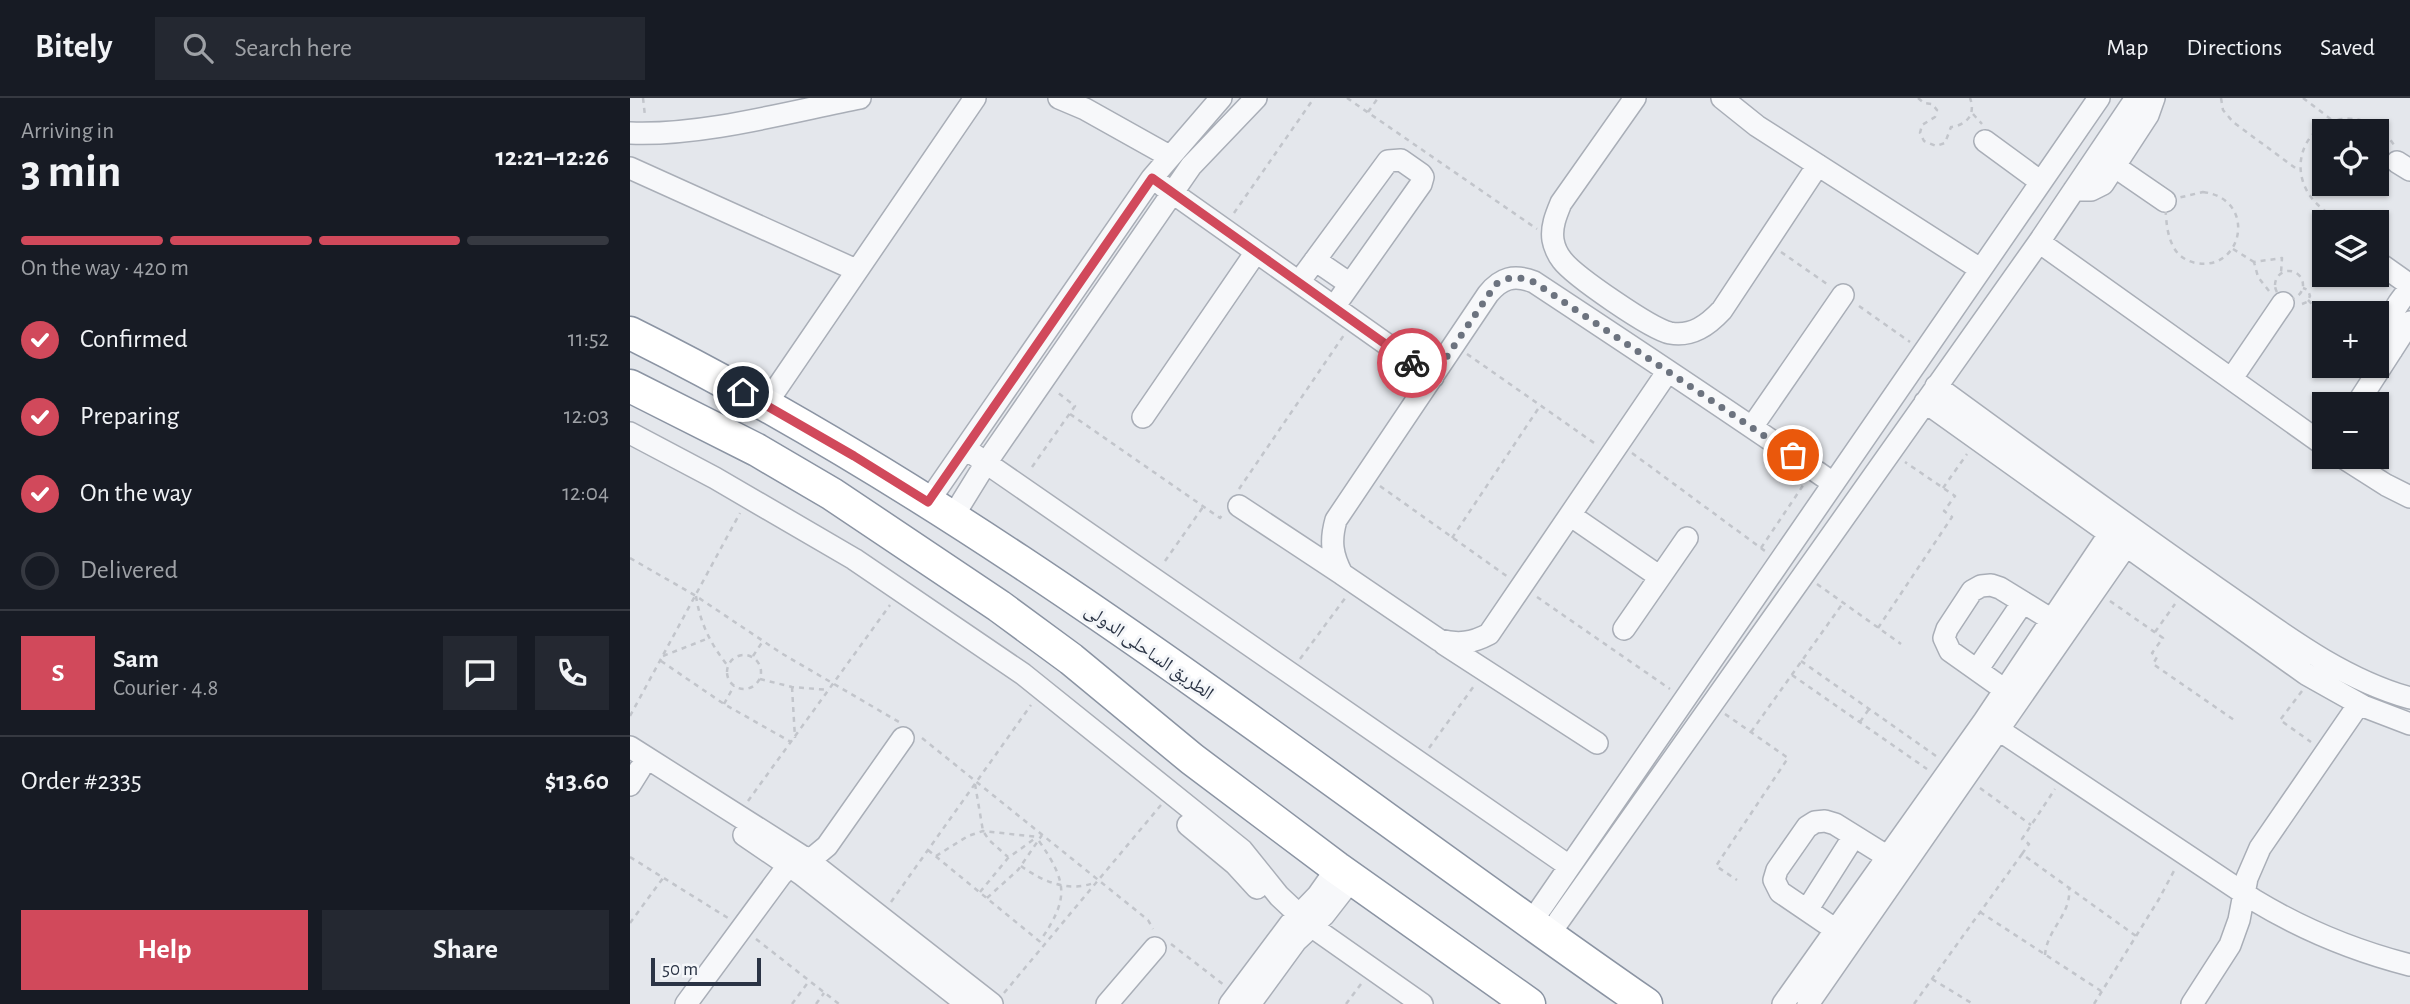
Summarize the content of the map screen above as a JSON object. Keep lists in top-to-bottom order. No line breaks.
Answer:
{"streets":{"highway":["الطريق الساحلى الدولى"]},"scale_bar":"50 m","page":{"header":"Bitely","search":"Search here","nav":["Map","Directions","Saved"],"heading":["3 min","Arriving in","12:21–12:26"],"panel":["Sam","Courier · 4.8","Order #2335","$13.60"],"map_buttons":["+","−"],"bar":"On the way · 420 m","list":[["Confirmed","11:52"],["Preparing","12:03"],["On the way","12:04"],"Delivered"],"round":"S","buttons":["Help","Share"],"scale":"50 m"}}
